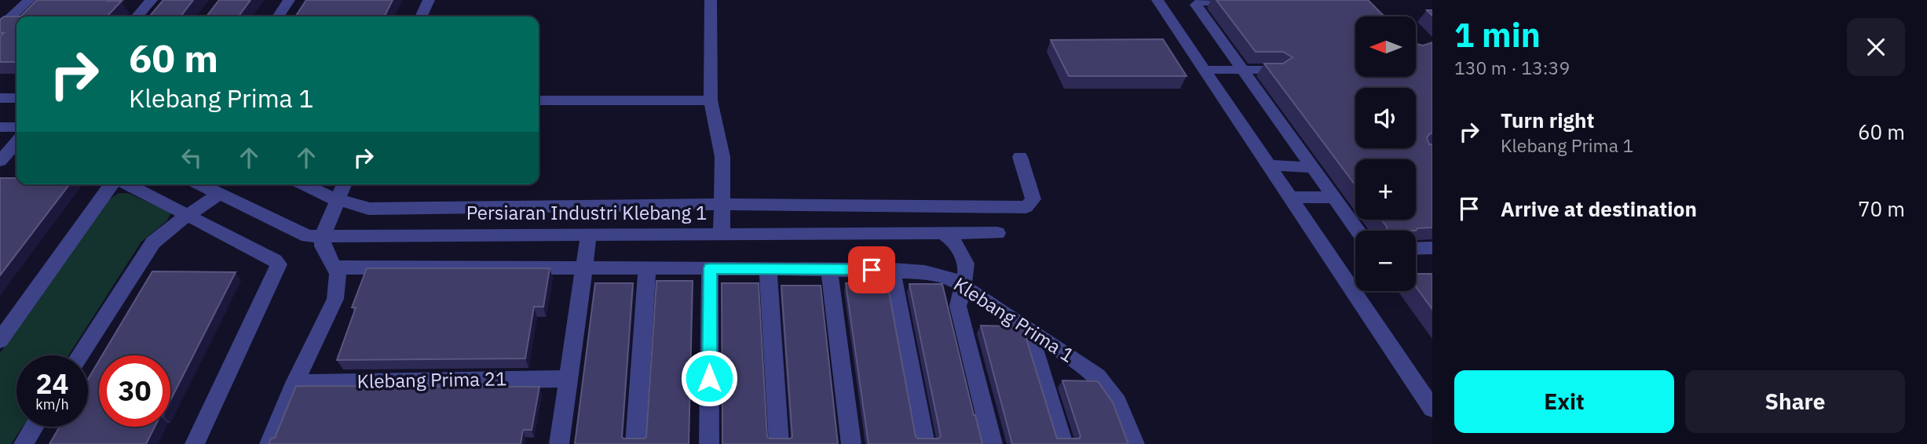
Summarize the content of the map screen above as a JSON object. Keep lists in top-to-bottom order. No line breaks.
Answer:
{"streets":{"street":["Persiaran Industri Klebang 1","Klebang Prima 1","Klebang Prima 21"]},"north":"left","page":{"heading":["1 min","130 m · 13:39"],"map_buttons":["+","−"],"turn":["60 m","Klebang Prima 1"],"list":[{"name":"Turn right","note":"Klebang Prima 1","value":"60 m"},{"name":"Arrive at destination","value":"70 m"}],"speed":"24 km/h","limit":"30","buttons":["Exit","Share"]}}
